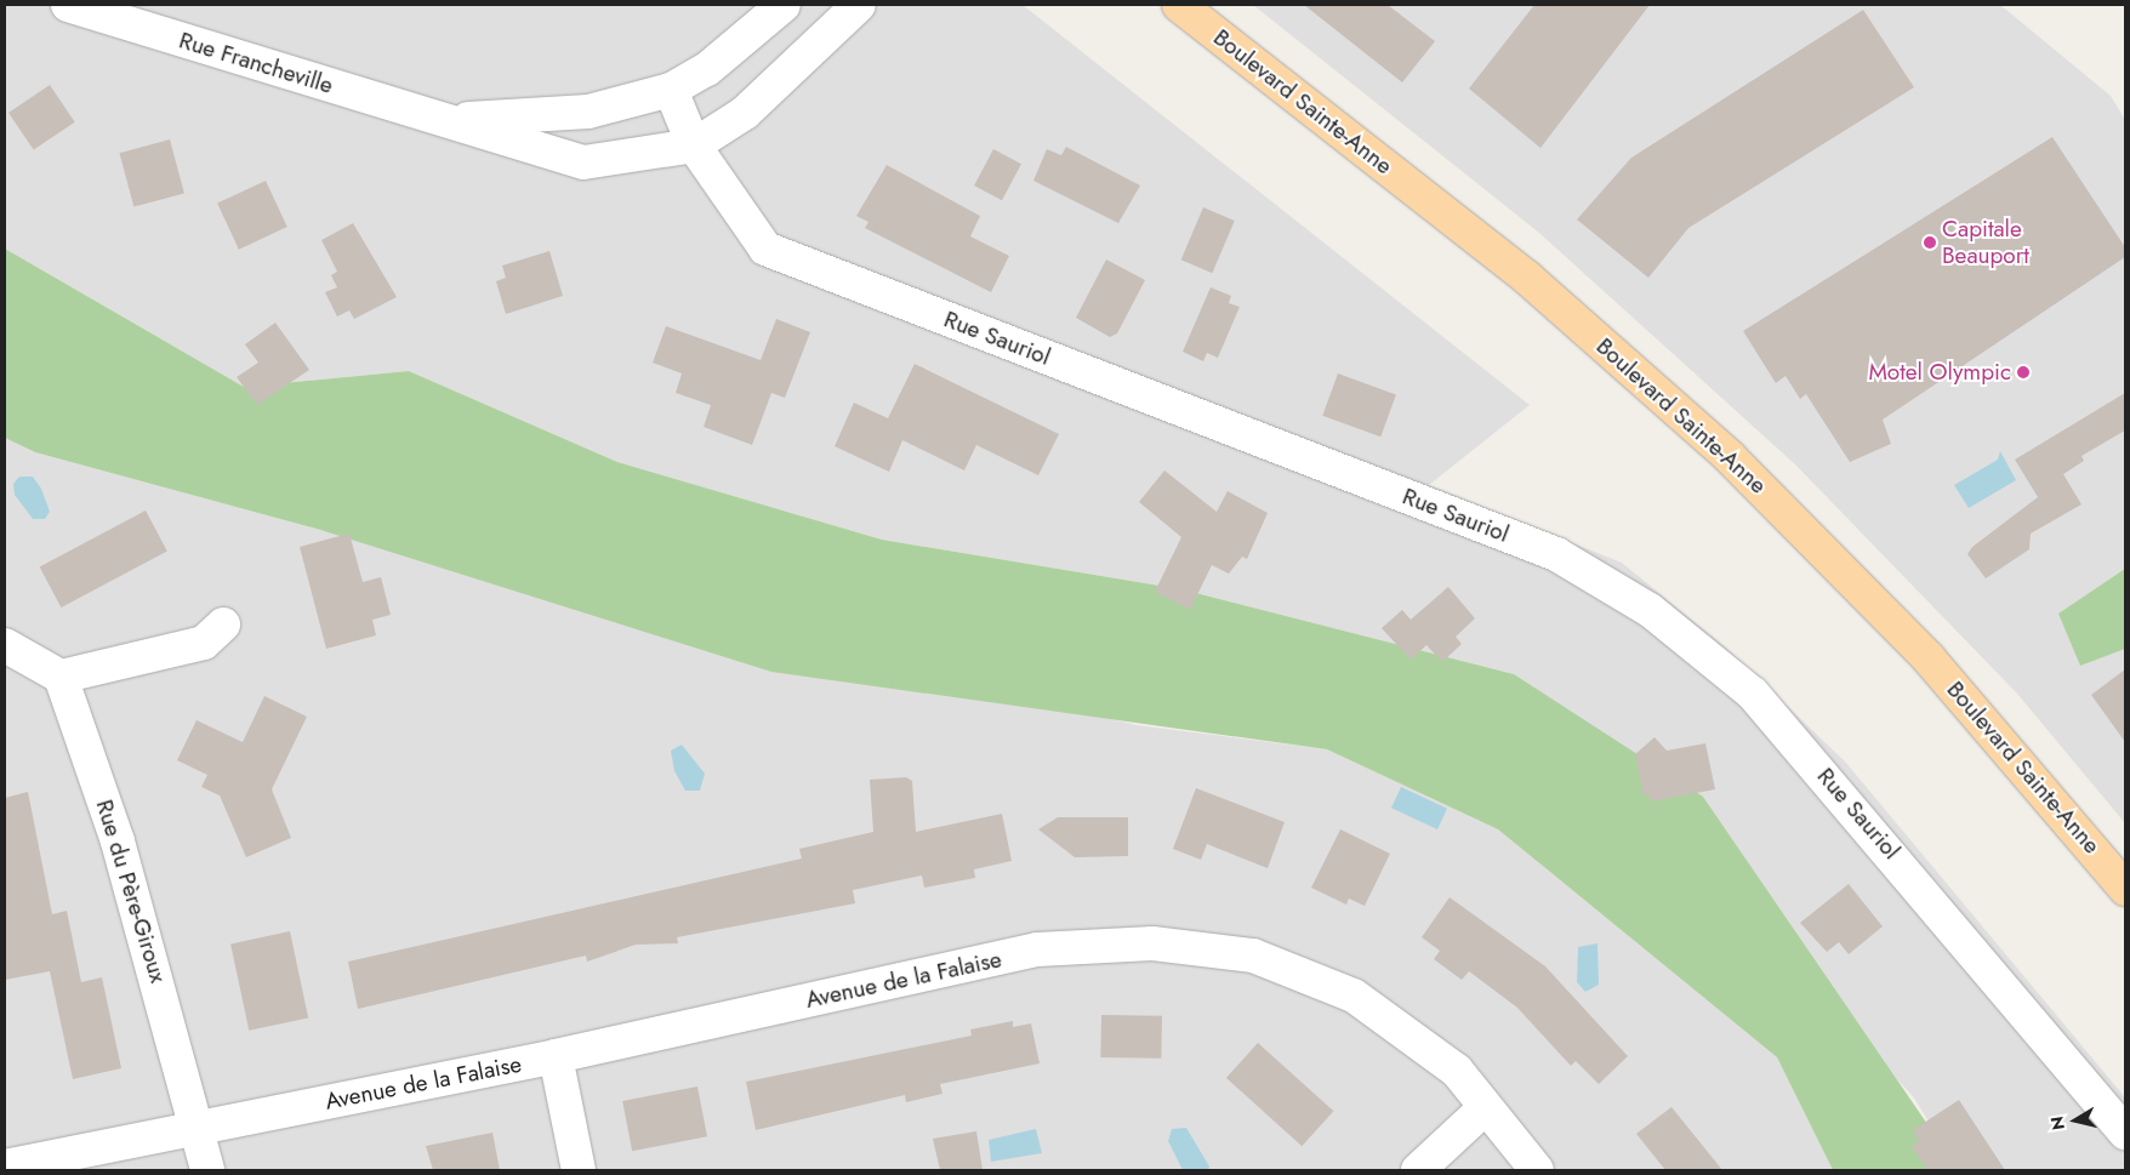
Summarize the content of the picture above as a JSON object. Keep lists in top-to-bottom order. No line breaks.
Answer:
{"streets":{"main road":["Boulevard Sainte-Anne"],"street":["Rue Francheville","Rue Sauriol","Rue du Père-Giroux","Avenue de la Falaise"]},"crossings":[["Rue Francheville","Rue Sauriol"],["Rue du Père-Giroux","Avenue de la Falaise"]],"places":["Capitale Beauport","Motel Olympic"],"north":"left"}
